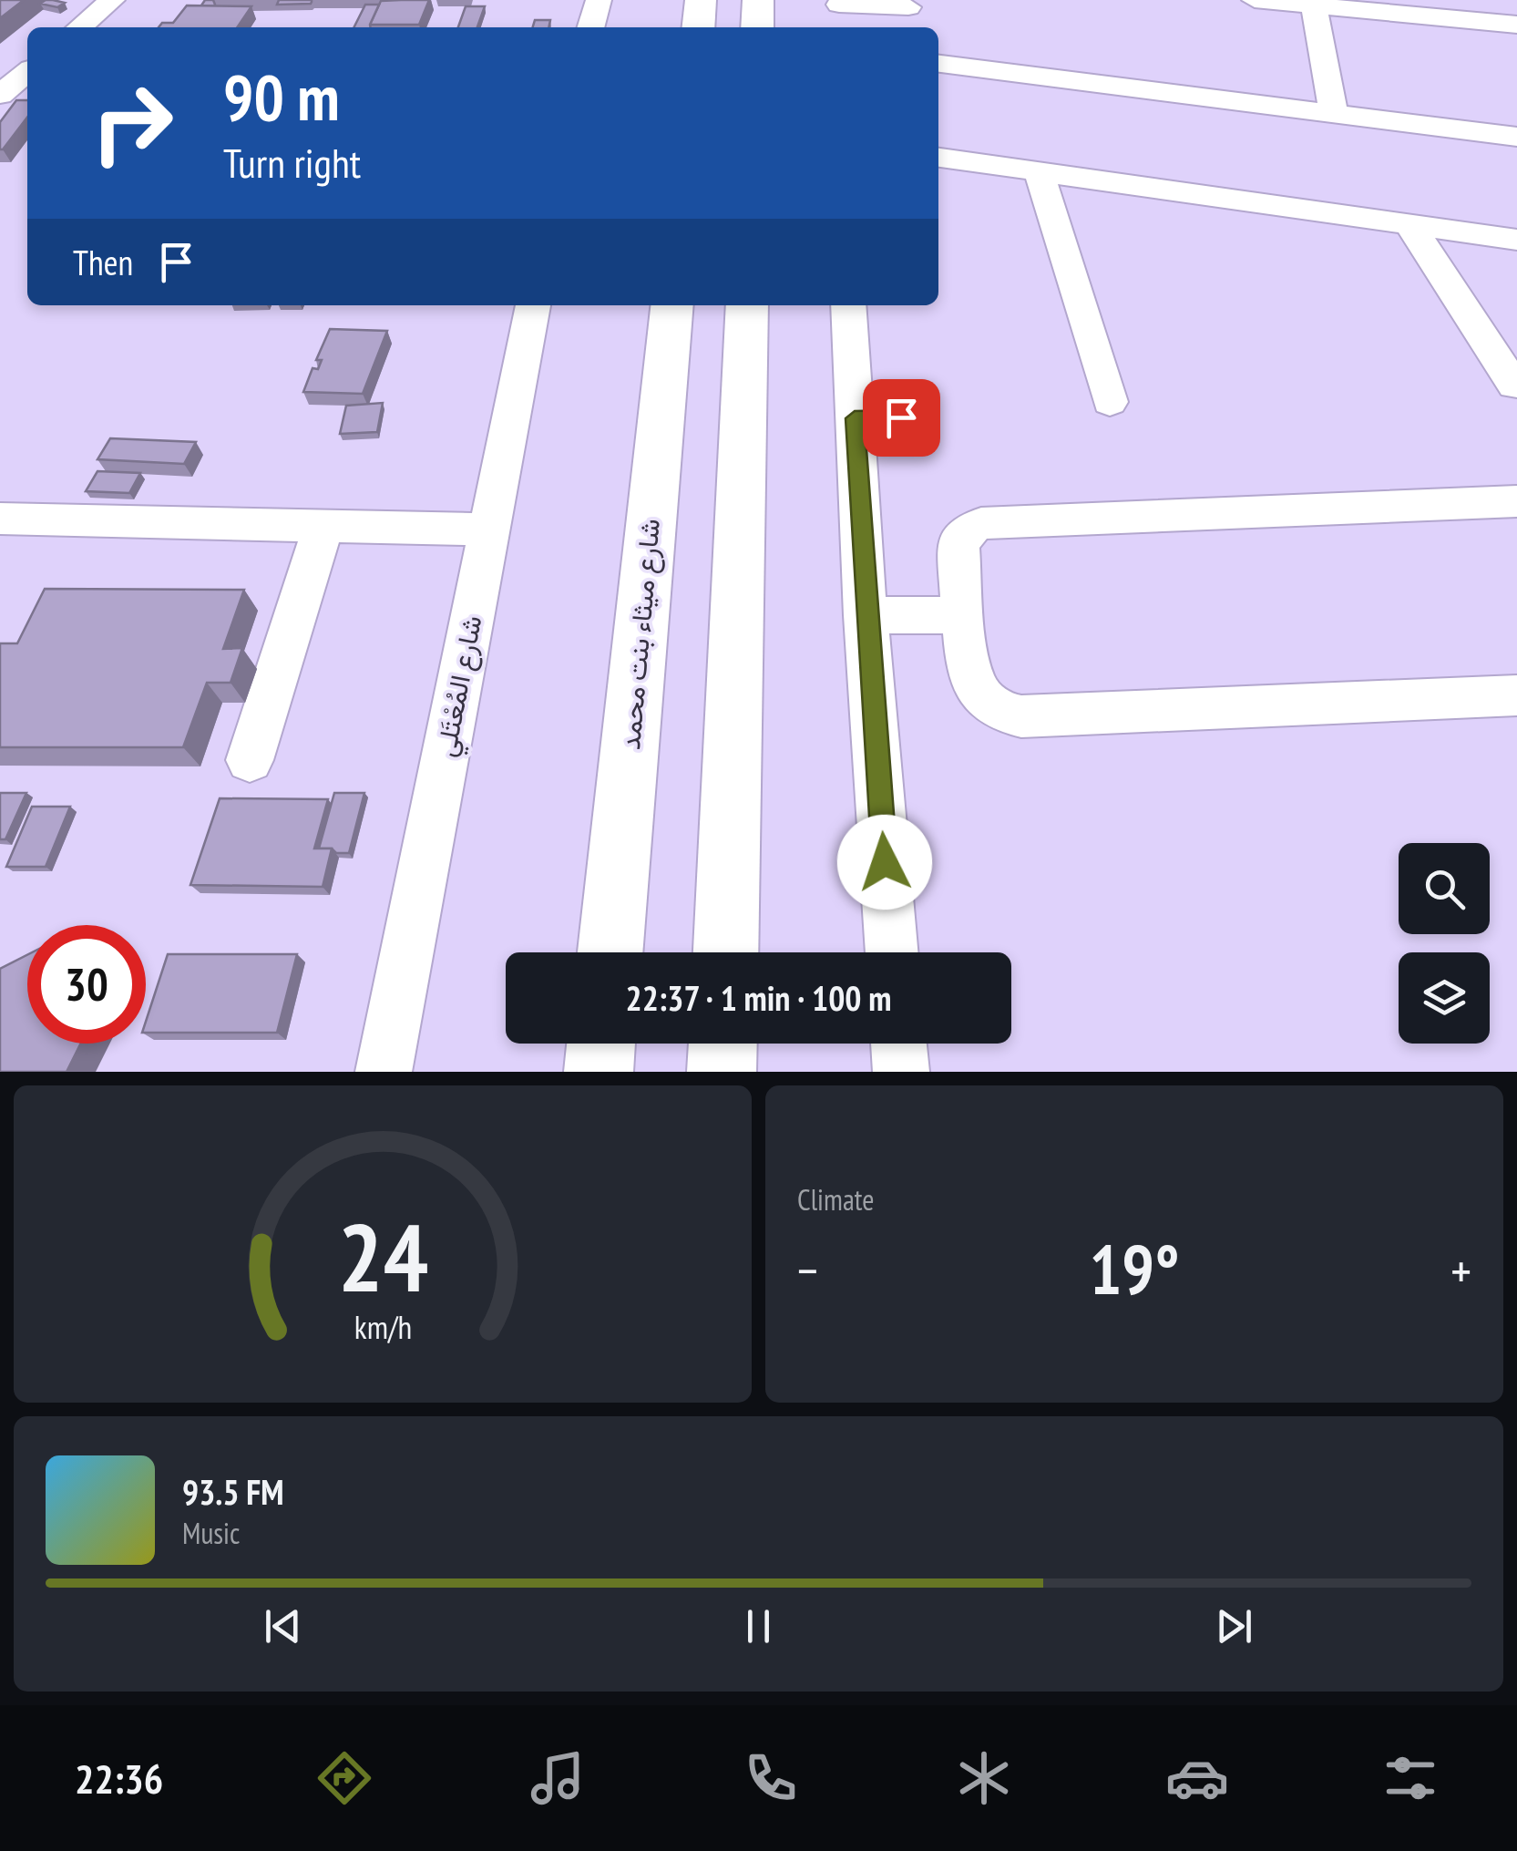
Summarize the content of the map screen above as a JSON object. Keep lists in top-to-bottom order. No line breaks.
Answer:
{"streets":{"main road":["شارع ميثاء بنت محمد"],"street":["شارع المُعْتَلي"]},"page":{"turn":["90 m","Turn right"],"then":"Then","limit":"30","trip":"22:37 · 1 min · 100 m","tile":"Climate","heat":["−","19°","+"],"song":["93.5 FM","Music"],"tabs":"22:36","gauge":["24","km/h"]}}
